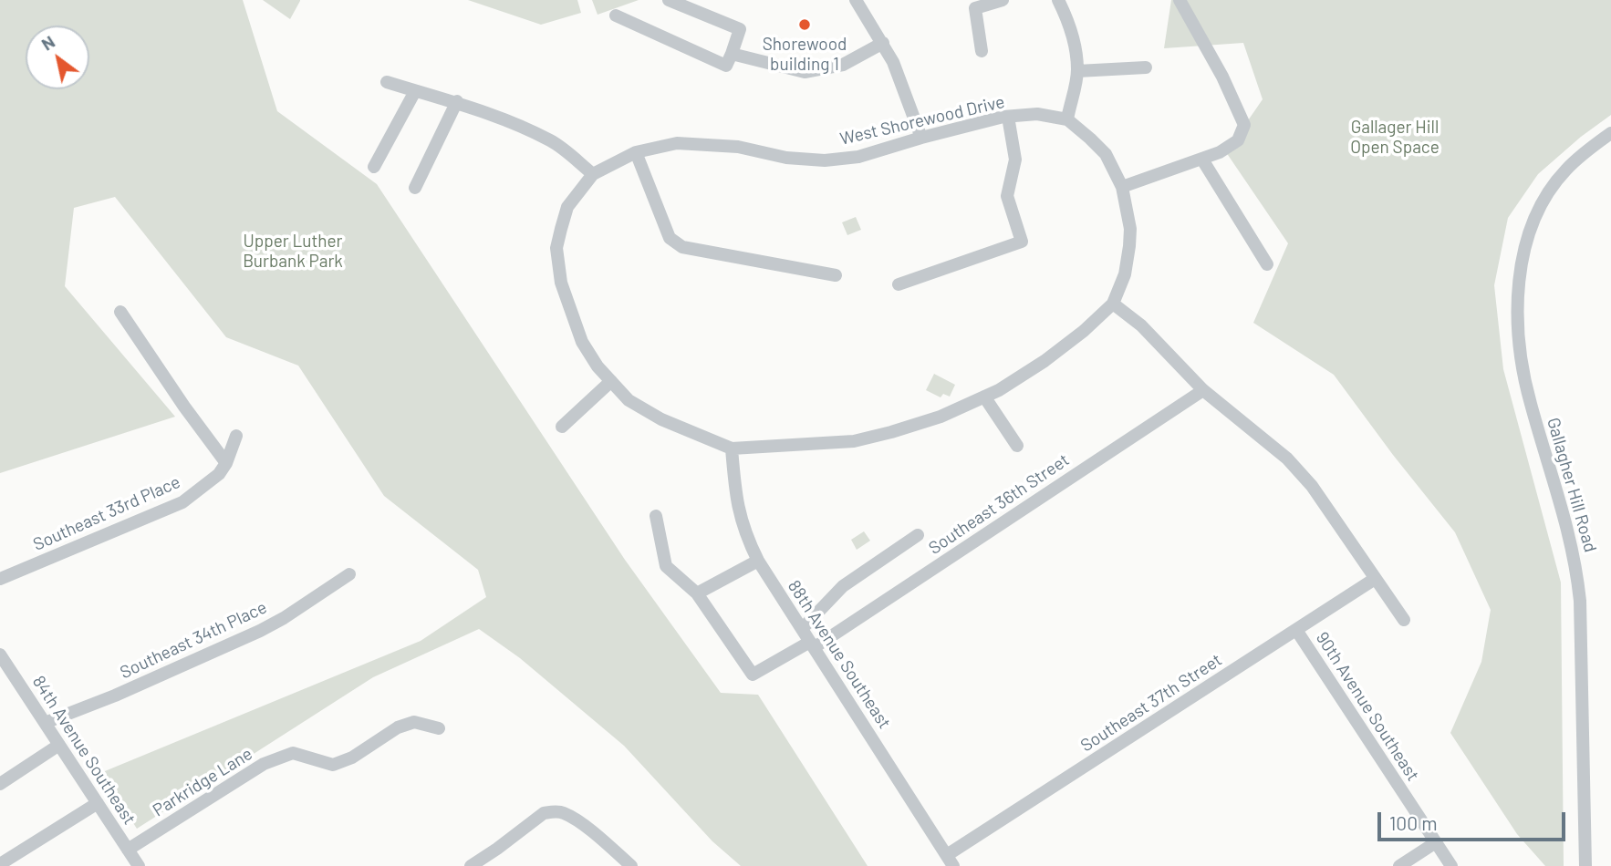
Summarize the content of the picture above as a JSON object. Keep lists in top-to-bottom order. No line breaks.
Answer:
{"streets":{"street":["West Shorewood Drive","Gallagher Hill Road","Southeast 36th Street","Southeast 33rd Place","Southeast 34th Place","88th Avenue Southeast","Southeast 37th Street","90th Avenue Southeast","84th Avenue Southeast","Parkridge Lane"]},"crossings":[["West Shorewood Drive","88th Avenue Southeast"],["Southeast 36th Street","88th Avenue Southeast"],["Southeast 34th Place","84th Avenue Southeast"],["88th Avenue Southeast","Southeast 37th Street"],["Southeast 37th Street","90th Avenue Southeast"],["84th Avenue Southeast","Parkridge Lane"]],"parks":["Gallager Hill Open Space","Upper Luther Burbank Park"],"places":["Shorewood building 1"],"scale_bar":"100 m","north":"top left"}
